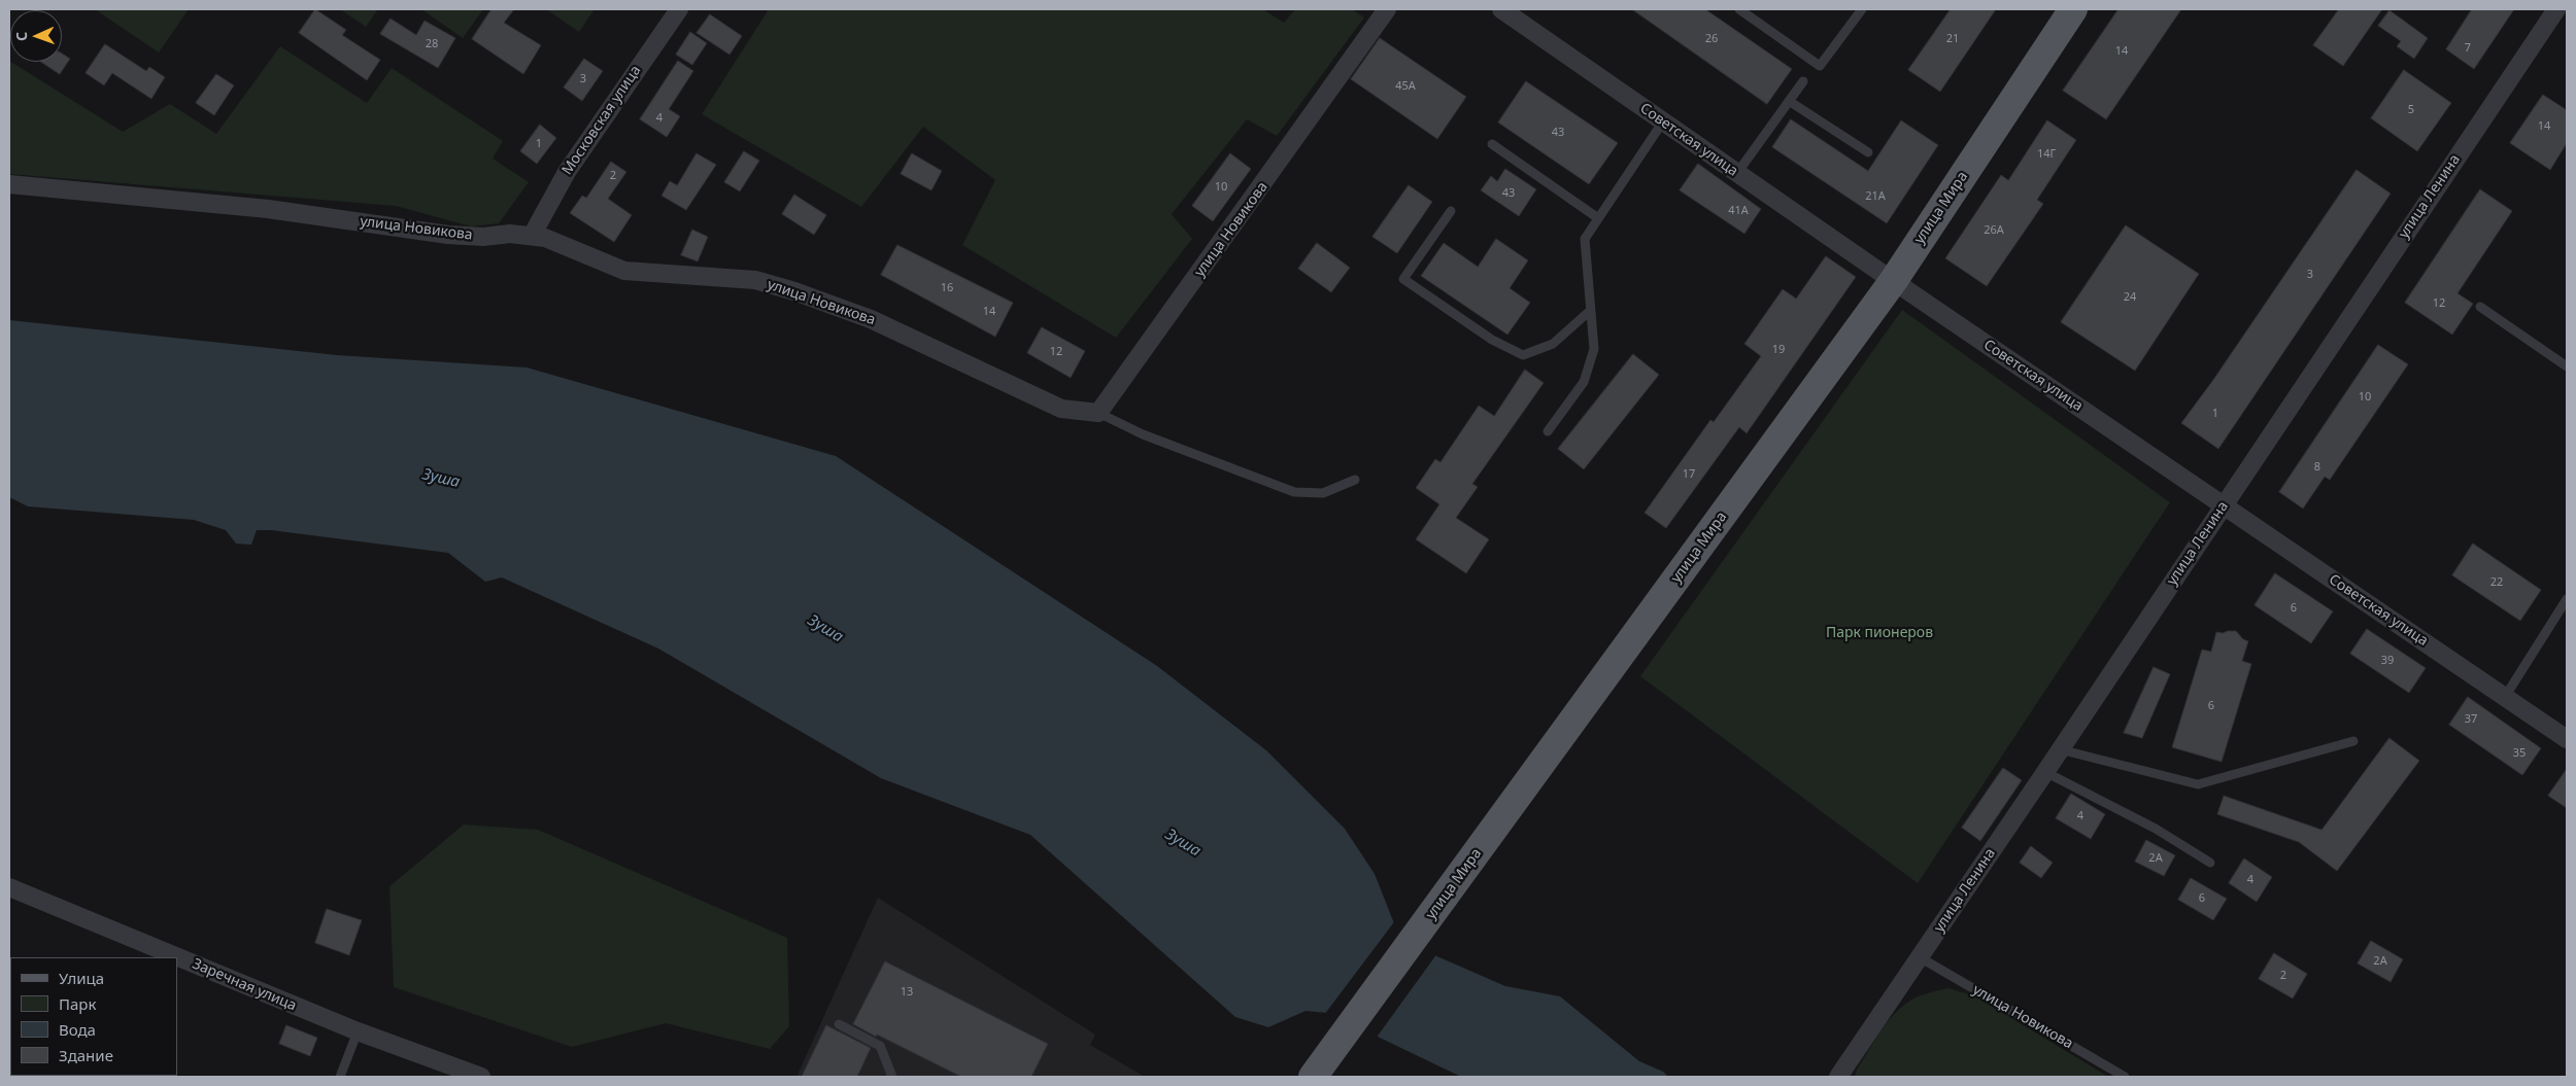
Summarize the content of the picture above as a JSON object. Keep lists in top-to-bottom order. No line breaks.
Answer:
{"streets":{"main road":["улица Мира"],"street":["Московская улица","Советская улица","улица Ленина","улица Новикова","Заречная улица"]},"crossings":[["Московская улица","улица Новикова"],["Советская улица","улица Ленина"],["Советская улица","улица Мира"],["улица Ленина","улица Новикова"]],"water":["Зуша"],"parks":["Парк пионеров"],"house_numbers":["26","21","28","7","14","3","45А","5","4","14","43","1","14Г","2","10","43","21А","41А","26А","3","16","24","12","14","19","12","10","1","8","17","22","6","39","6","37","35","4","2А","4","6","2А","2","13"],"legend":["Улица","Парк","Вода","Здание"],"north":"left"}
